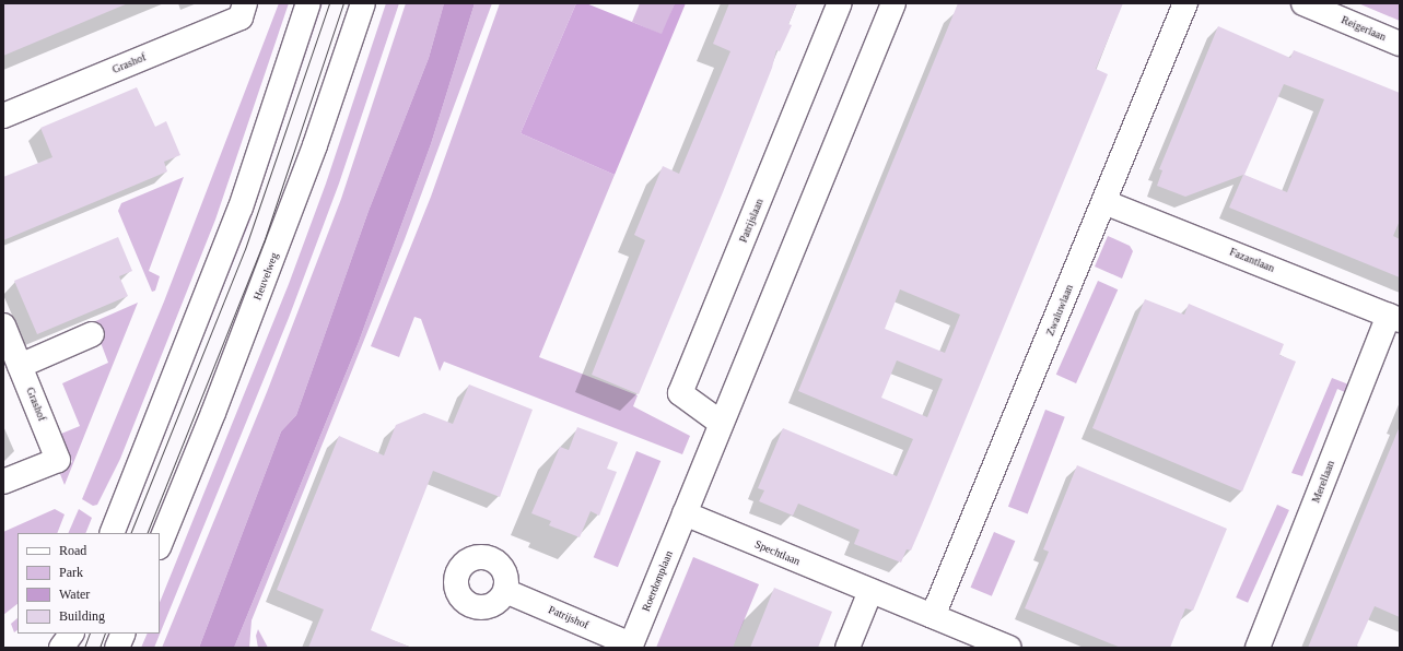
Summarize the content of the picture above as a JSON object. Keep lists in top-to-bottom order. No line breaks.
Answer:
{"streets":{"street":["Reigerlaan","Grashof","Patrijslaan","Fazantlaan","Heuvelweg","Zwaluwlaan","Merellaan","Spechtlaan","Roerdomplaan","Patrijshof"]},"crossings":[["Fazantlaan","Zwaluwlaan"],["Fazantlaan","Merellaan"],["Zwaluwlaan","Spechtlaan"],["Spechtlaan","Roerdomplaan"],["Roerdomplaan","Patrijshof"]],"legend":["Road","Park","Water","Building"]}
